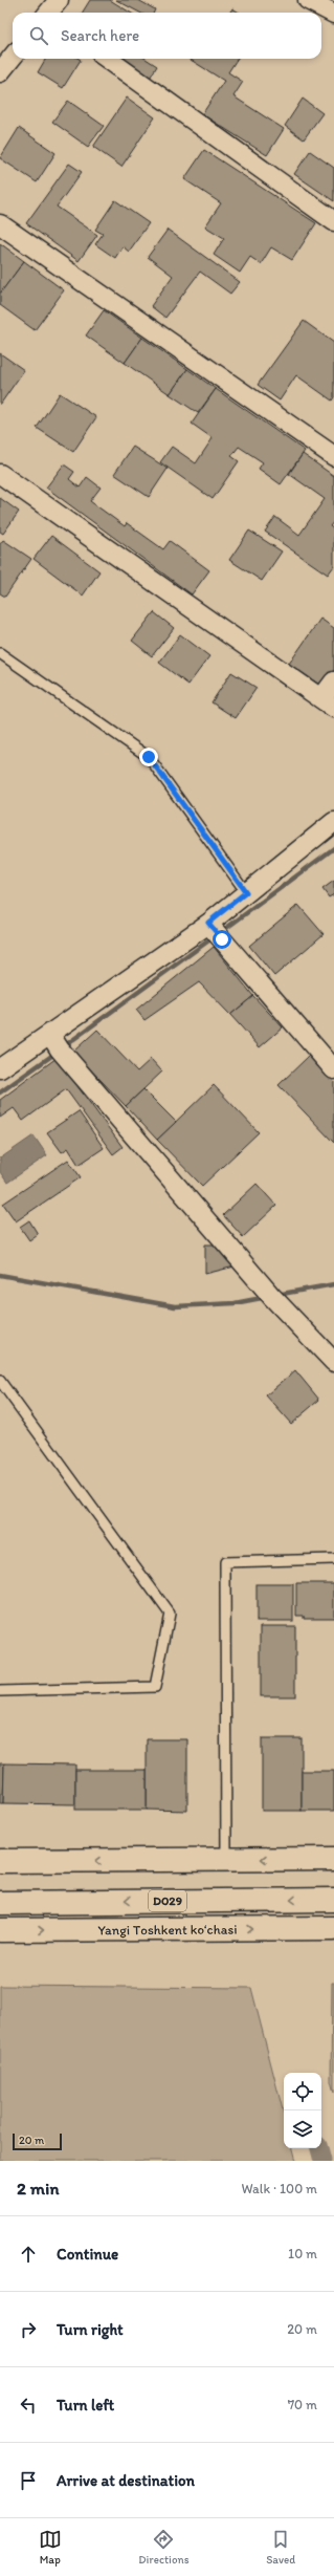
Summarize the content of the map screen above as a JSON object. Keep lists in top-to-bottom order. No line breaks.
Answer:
{"streets":{"main road":["D029","Yangi Toshkent ko‘chasi"]},"scale_bar":"20 m","page":{"search":"Search here","scale":"20 m","heading":["2 min","Walk · 100 m"],"list":[["Continue","10 m"],["Turn right","20 m"],["Turn left","70 m"],"Arrive at destination"],"nav":["Map","Directions","Saved"]}}
